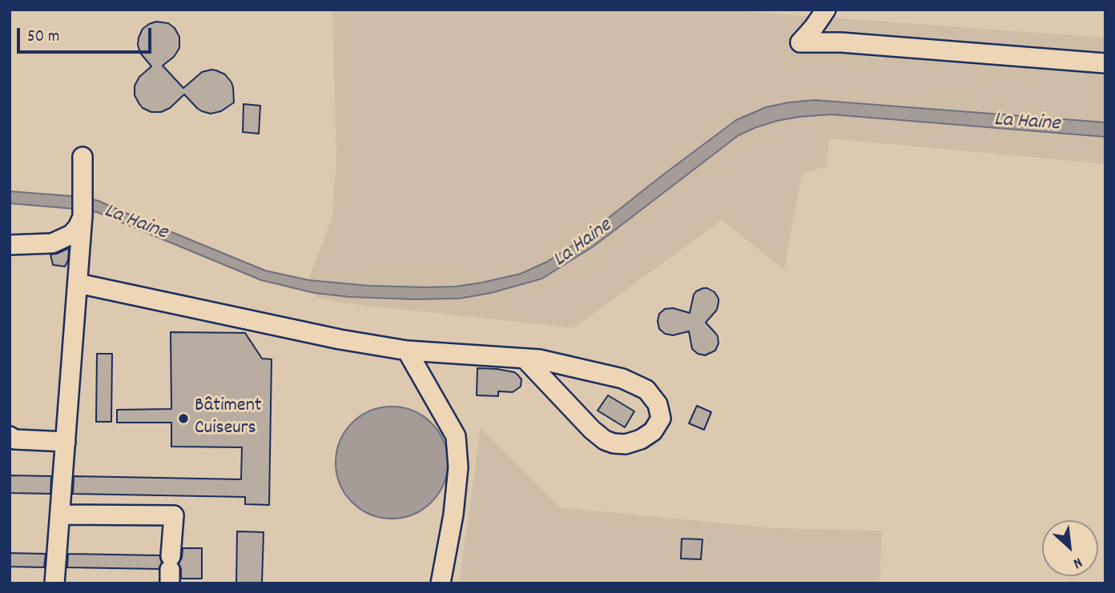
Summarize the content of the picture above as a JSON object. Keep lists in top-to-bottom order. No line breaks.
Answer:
{"water":["La Haine"],"places":["Bâtiment Cuiseurs"],"scale_bar":"50 m","north":"bottom right"}
